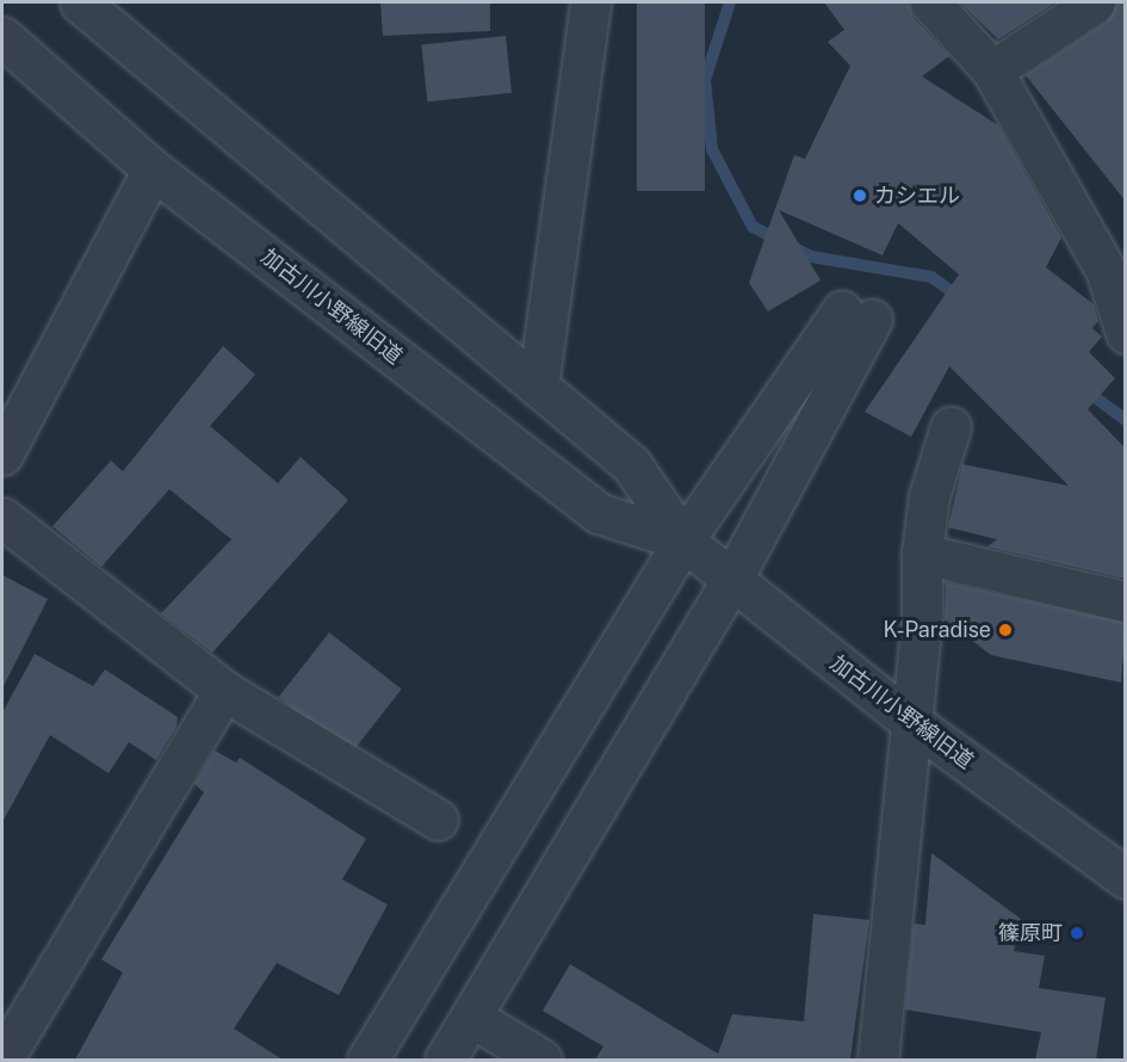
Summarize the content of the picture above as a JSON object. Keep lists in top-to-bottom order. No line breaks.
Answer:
{"streets":{"street":["加古川小野線旧道"]},"places":["カシエル","K-Paradise","篠原町"]}
